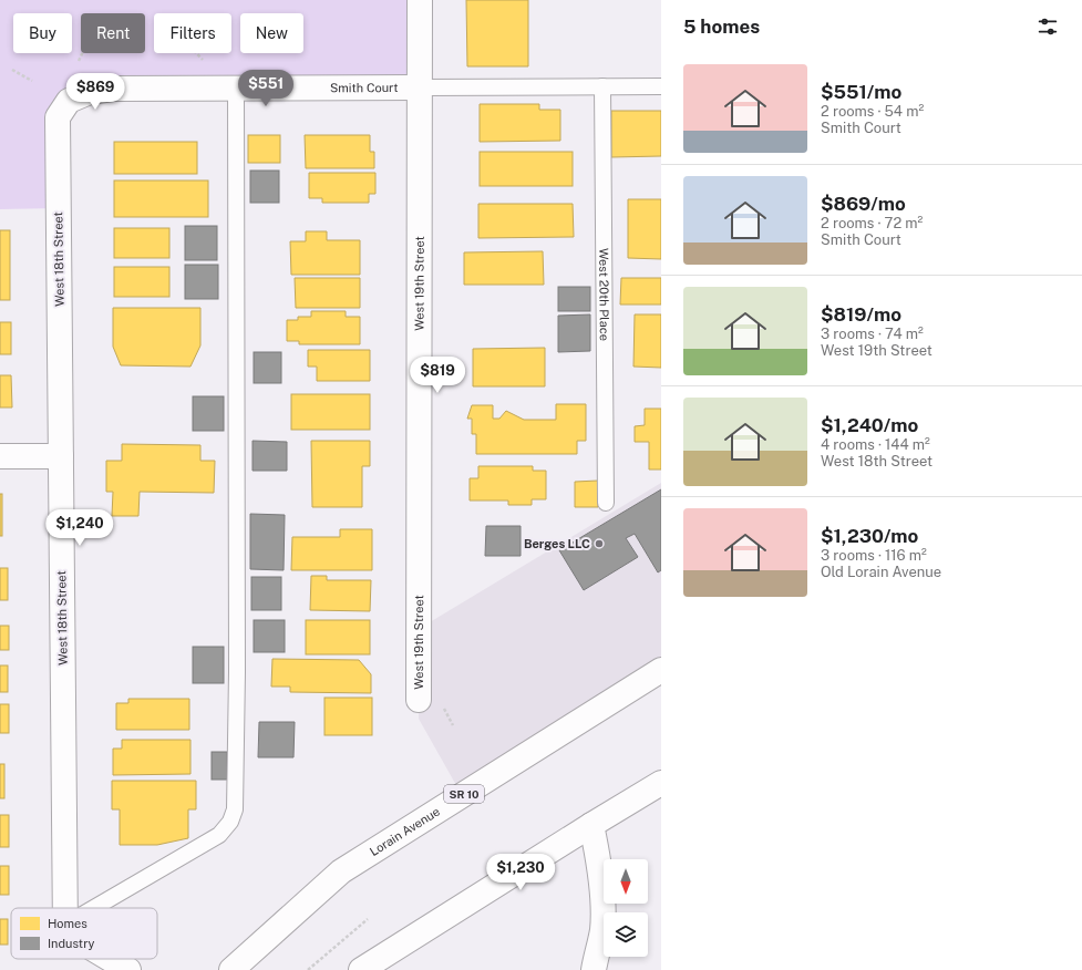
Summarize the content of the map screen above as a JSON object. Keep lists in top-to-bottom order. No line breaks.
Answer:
{"streets":{"street":["Smith Court","West 18th Street","West 19th Street","SR 10","Lorain Avenue"],"lane":["West 20th Place"]},"crossings":[["Smith Court","West 18th Street"],["Smith Court","West 19th Street"],["Smith Court","West 20th Place"]],"places":["Berges LLC"],"legend":["Homes","Industry"],"north":"bottom","page":{"heading":"5 homes","chip":["Buy","Rent","Filters","New"],"list":[{"name":"$551/mo","note":"2 rooms · 54 m² · Smith Court"},{"name":"$869/mo","note":"2 rooms · 72 m² · Smith Court"},{"name":"$819/mo","note":"3 rooms · 74 m² · West 19th Street"},{"name":"$1,240/mo","note":"4 rooms · 144 m² · West 18th Street"},{"name":"$1,230/mo","note":"3 rooms · 116 m² · Old Lorain Avenue"}],"price":["$551","$869","$819","$1,240","$1,230"]}}
